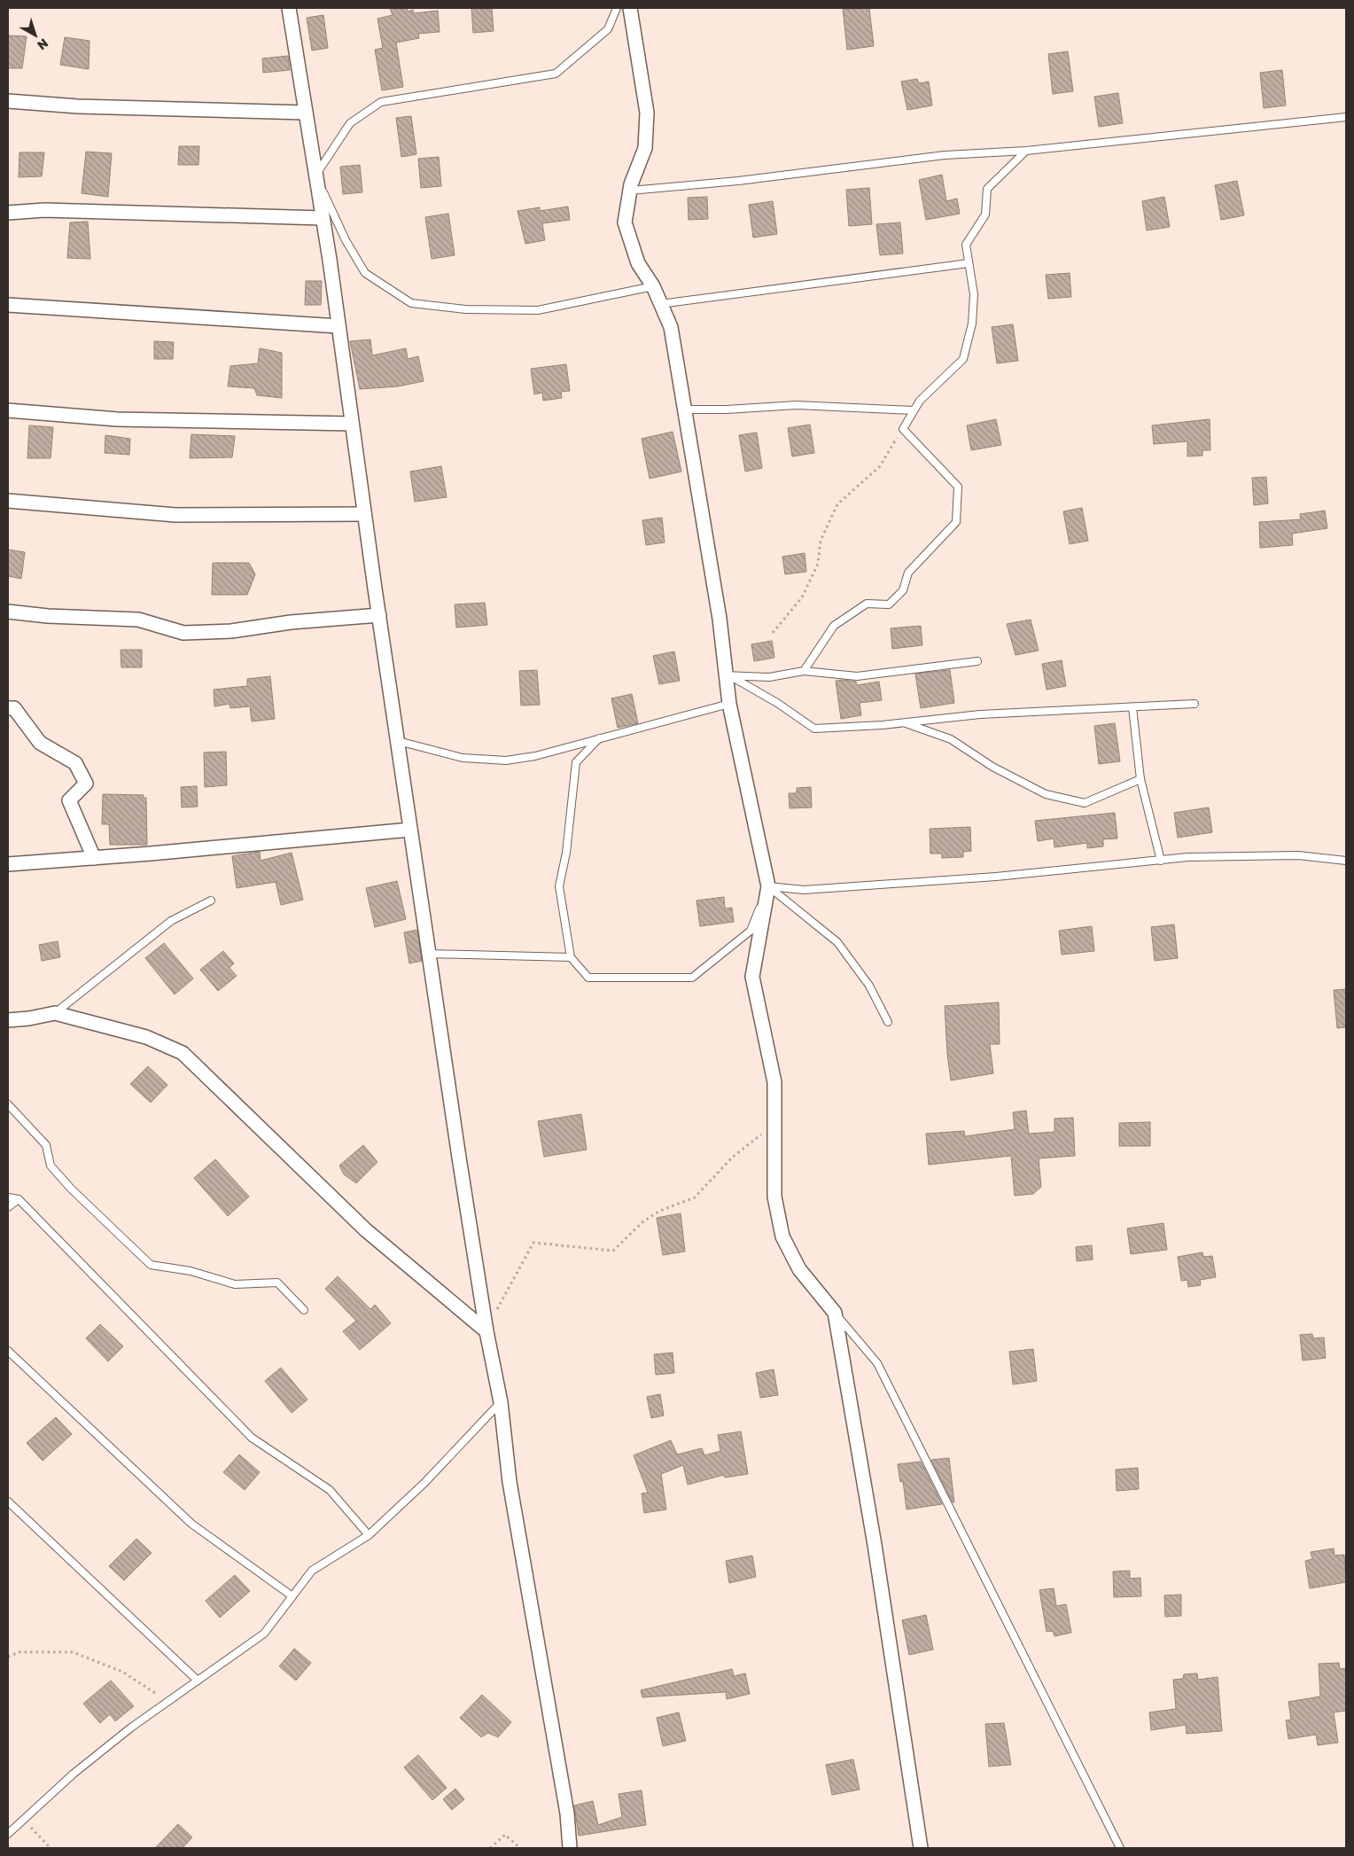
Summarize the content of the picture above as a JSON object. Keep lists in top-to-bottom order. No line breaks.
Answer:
{"north":"bottom right"}
